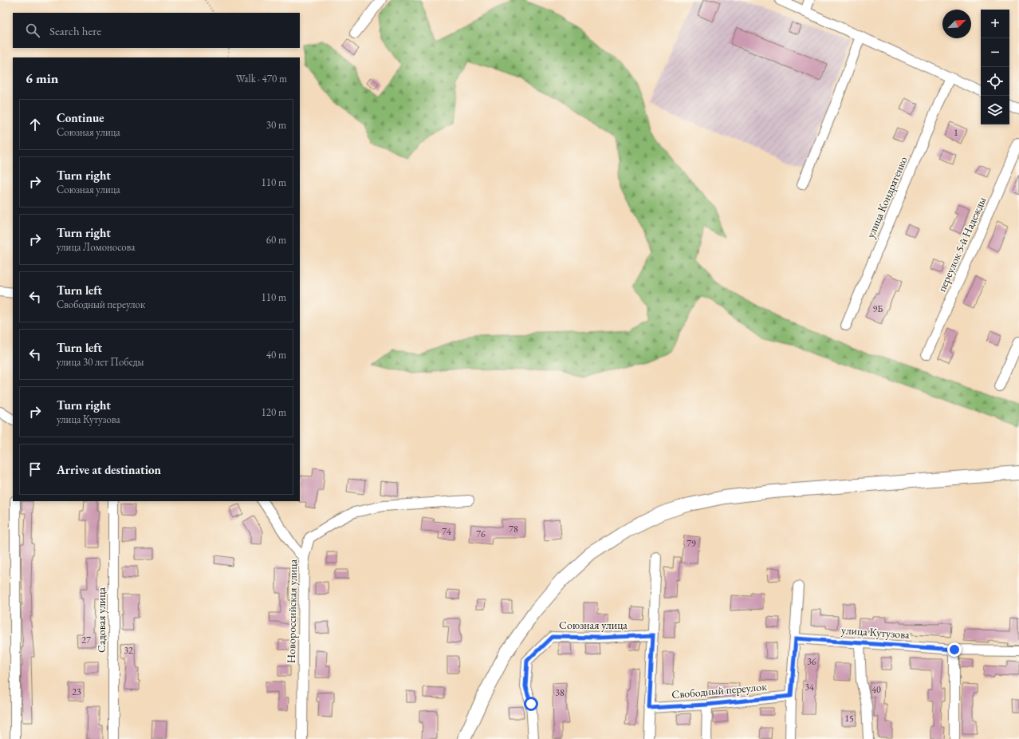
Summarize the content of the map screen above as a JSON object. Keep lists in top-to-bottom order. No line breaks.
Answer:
{"streets":{"street":["улица Кондратенко","переулок 5-й Надежды","Новороссийская улица","Садовая улица","Союзная улица","улица Кутузова","Свободный переулок"]},"house_numbers":["1","9Б","78","74","76","79","27","32","36","34","40","23","38","15"],"north":"top right","page":{"map_buttons":["+","−"],"search":"Search here","heading":["6 min","Walk · 470 m"],"list":[["Continue","Союзная улица","30 m"],["Turn right","Союзная улица","110 m"],["Turn right","улица Ломоносова","60 m"],["Turn left","Свободный переулок","110 m"],["Turn left","улица 30 лет Победы","40 m"],["Turn right","улица Кутузова","120 m"],"Arrive at destination"]}}
